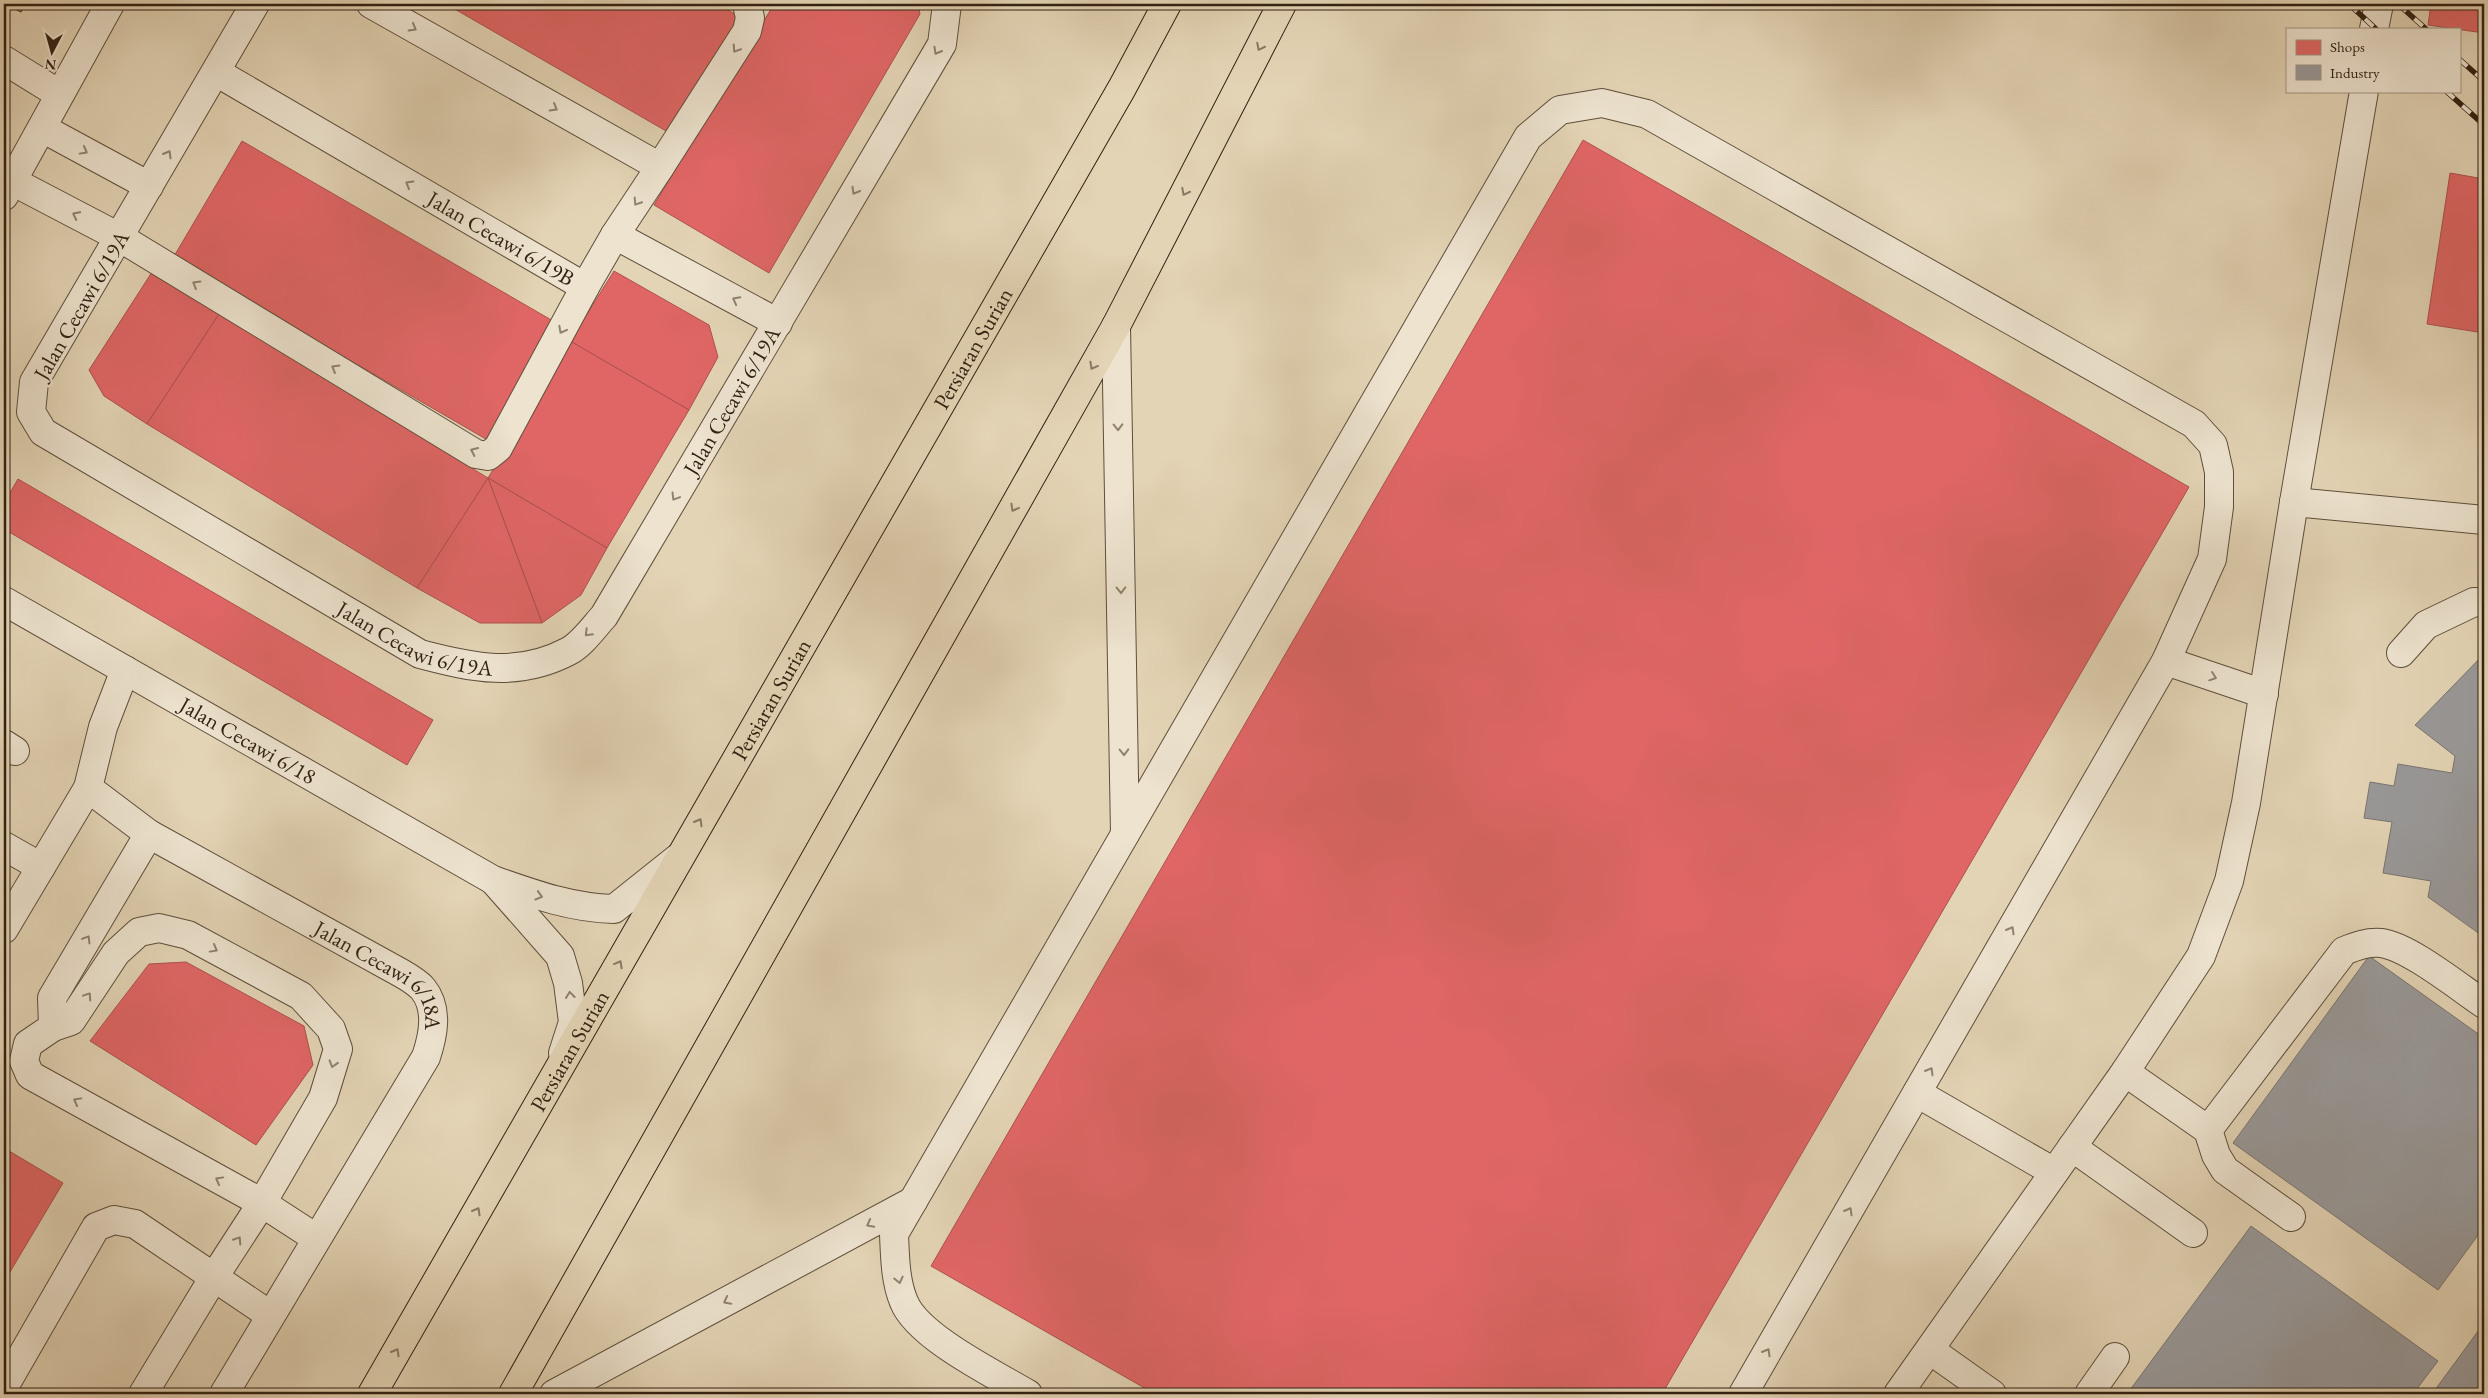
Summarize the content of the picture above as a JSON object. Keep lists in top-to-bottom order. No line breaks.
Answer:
{"streets":{"main road":["Persiaran Surian"],"street":["Jalan Cecawi 6/19B","Jalan Cecawi 6/19A","Jalan Cecawi 6/18","Jalan Cecawi 6/18A"]},"crossings":[["Jalan Cecawi 6/19B","Jalan Cecawi 6/19A"],["Persiaran Surian","Jalan Cecawi 6/18"]],"legend":["Shops","Industry"],"north":"bottom"}
